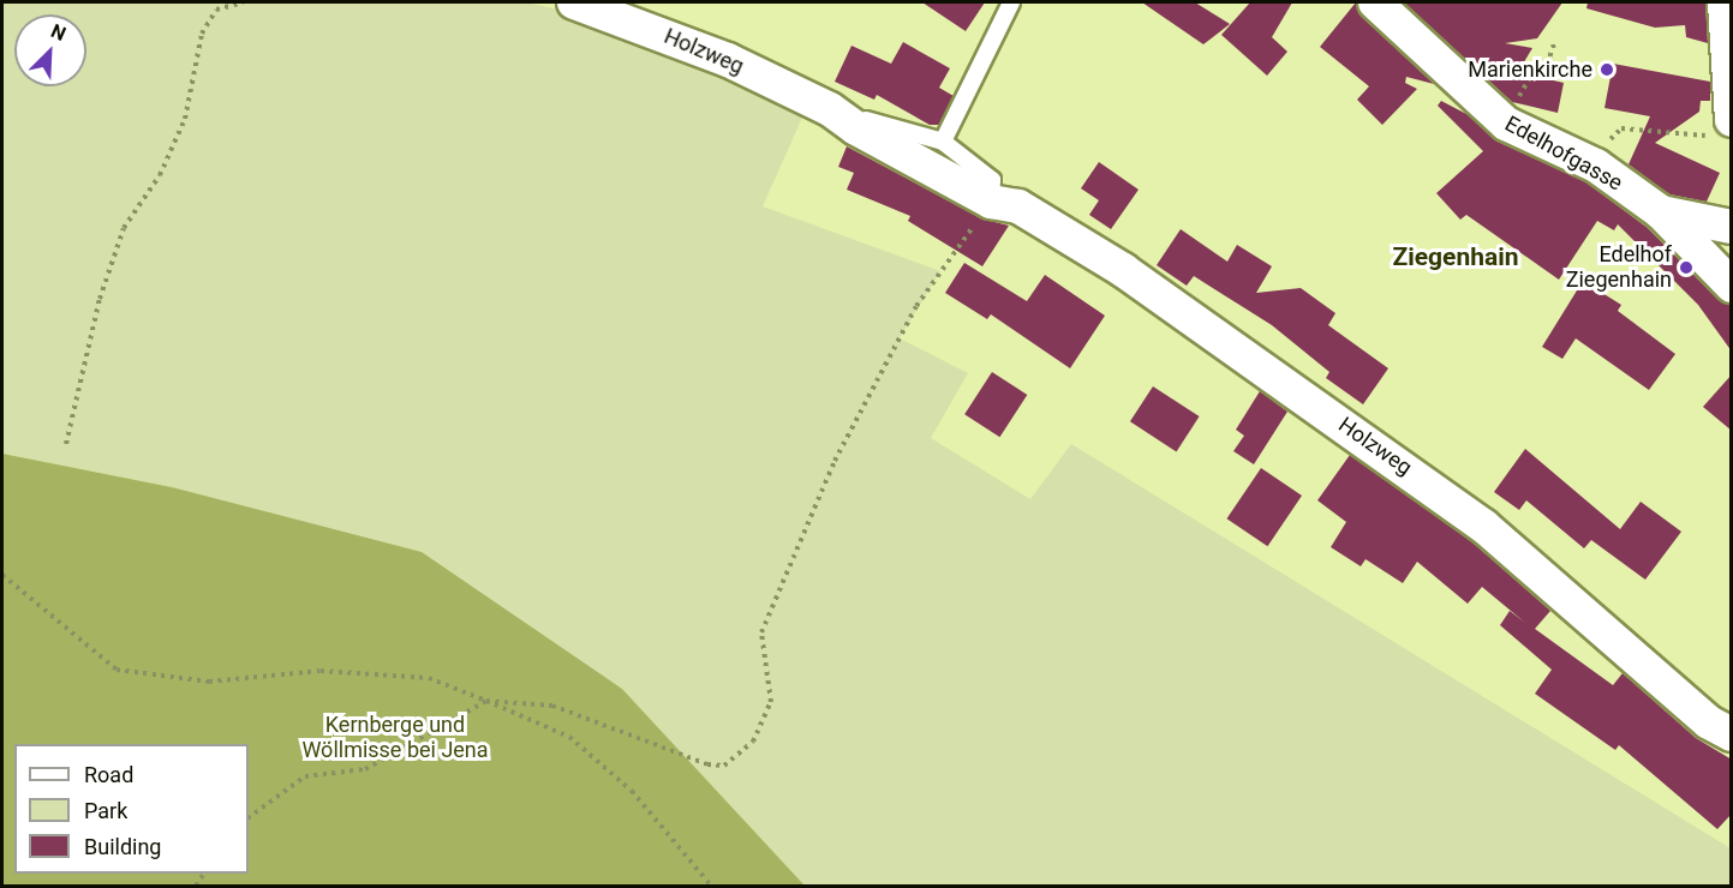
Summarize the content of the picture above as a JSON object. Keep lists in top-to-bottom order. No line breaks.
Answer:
{"streets":{"street":["Holzweg","Edelhofgasse"]},"districts":["Ziegenhain"],"parks":["Kernberge und Wöllmisse bei Jena"],"places":["Marienkirche","Edelhof Ziegenhain"],"legend":["Road","Park","Building"],"north":"top right"}
